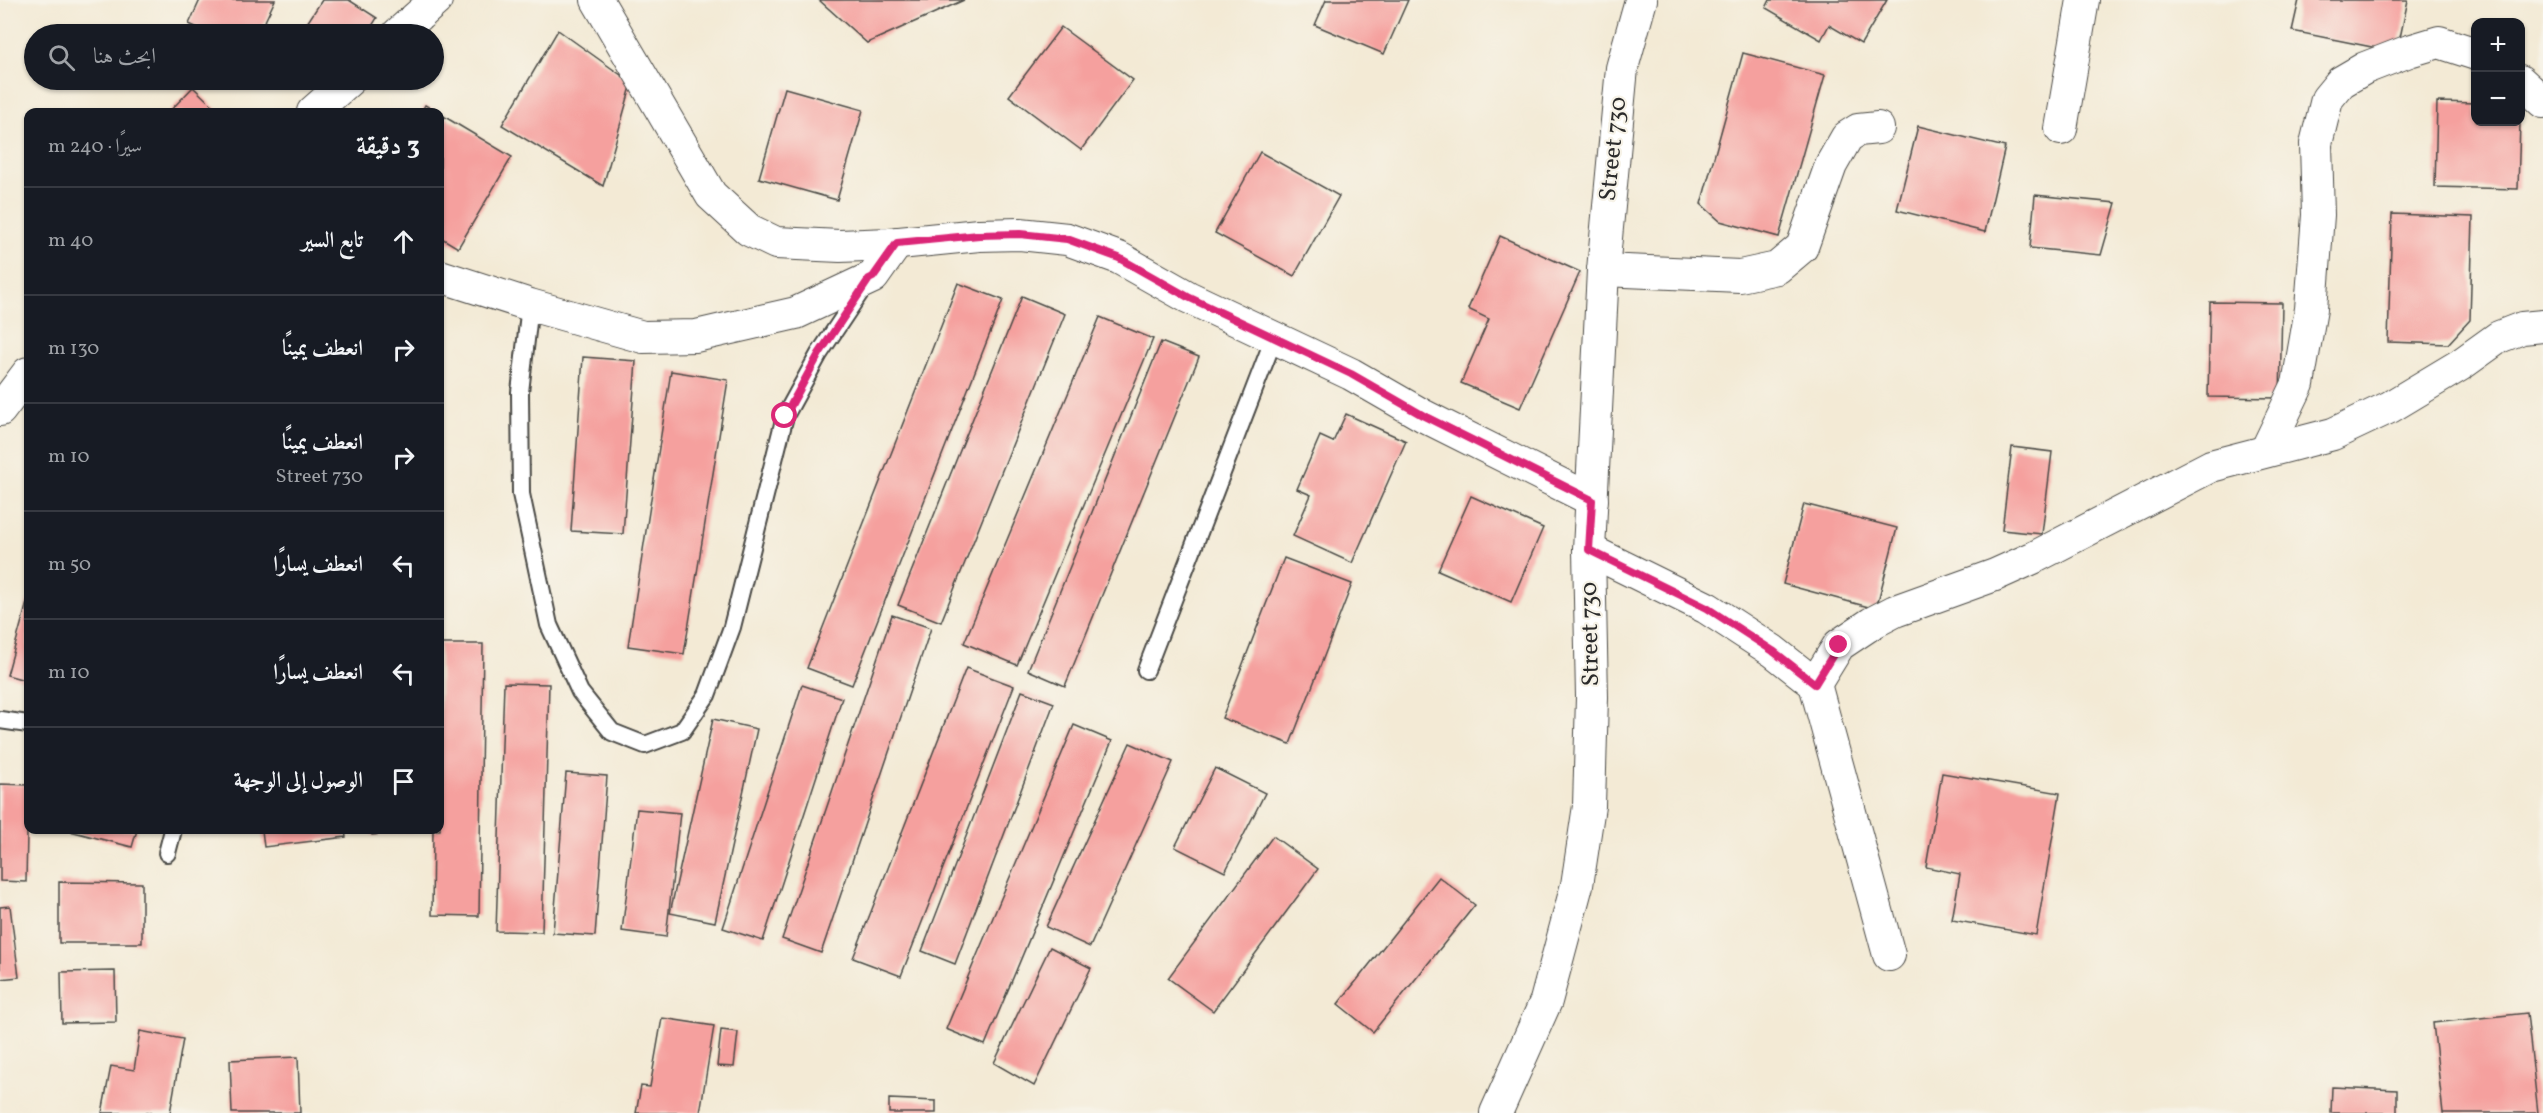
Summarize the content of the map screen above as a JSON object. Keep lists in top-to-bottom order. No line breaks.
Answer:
{"streets":{"street":["Street 730"]},"page":{"map_buttons":["+","−"],"search":"ابحث هنا","heading":["3 دقيقة","سيرًا · 240 m"],"list":[["تابع السير","40 m"],["انعطف يمينًا","130 m"],["انعطف يمينًا","Street 730","10 m"],["انعطف يسارًا","50 m"],["انعطف يسارًا","10 m"],"الوصول إلى الوجهة"]}}
